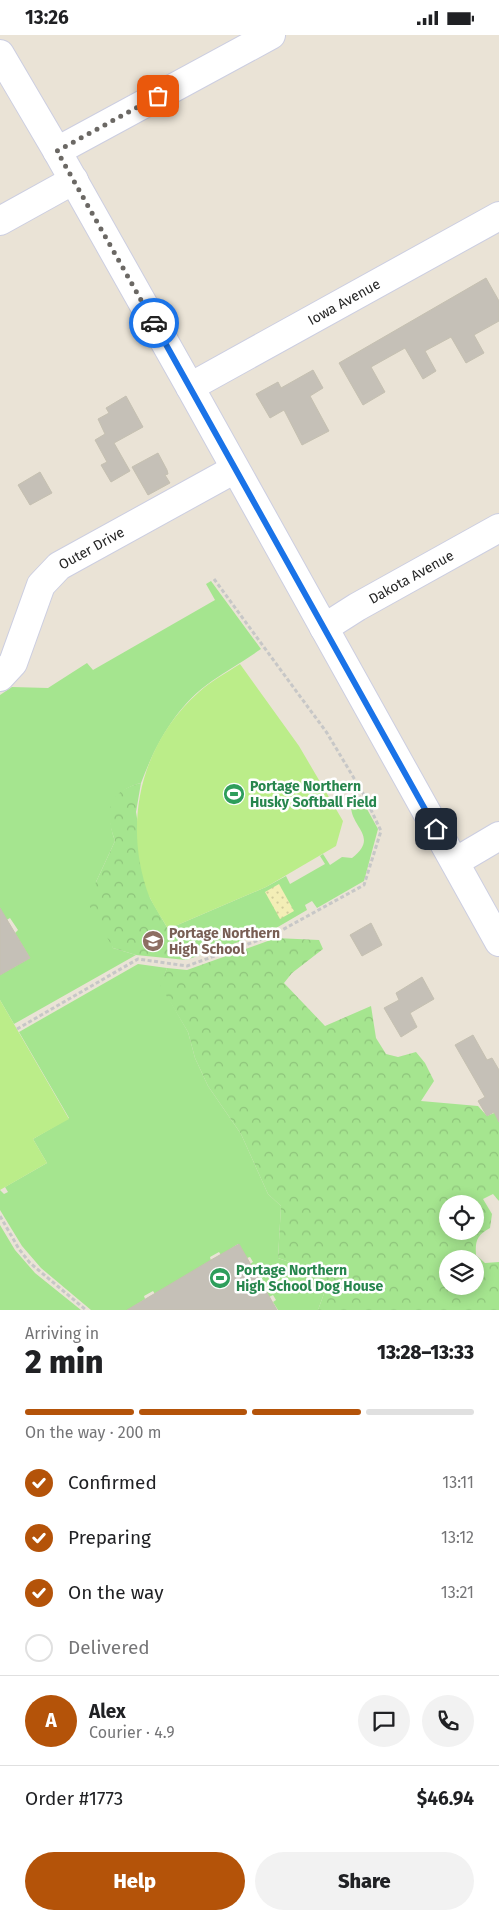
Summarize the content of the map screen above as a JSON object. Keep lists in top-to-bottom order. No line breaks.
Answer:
{"streets":{"street":["Iowa Avenue","Outer Drive","Dakota Avenue"]},"places":{"sports":["Portage Northern Husky Softball Field","Portage Northern High School Dog House"],"school or university":["Portage Northern High School"]},"page":{"status":"13:26","heading":["2 min","Arriving in","13:28–13:33"],"panel":["Alex","Courier · 4.9","Order #1773","$46.94"],"bar":"On the way · 200 m","list":[["Confirmed","13:11"],["Preparing","13:12"],["On the way","13:21"],"Delivered"],"round":"A","buttons":["Help","Share"]}}
